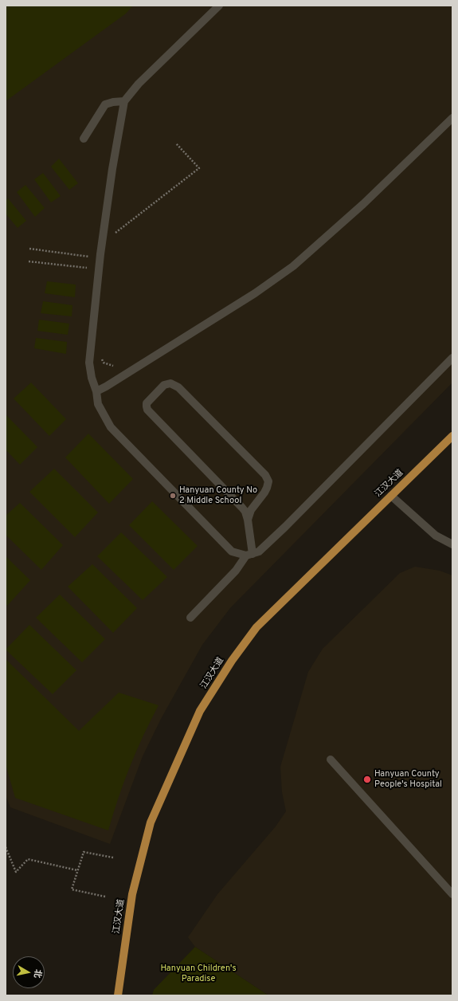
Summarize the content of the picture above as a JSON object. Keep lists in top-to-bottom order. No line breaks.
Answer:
{"streets":{"main road":["江汉大道"]},"parks":["Hanyuan Children's Paradise"],"places":["Hanyuan County No 2 Middle School","Hanyuan County People's Hospital"],"north":"right"}
